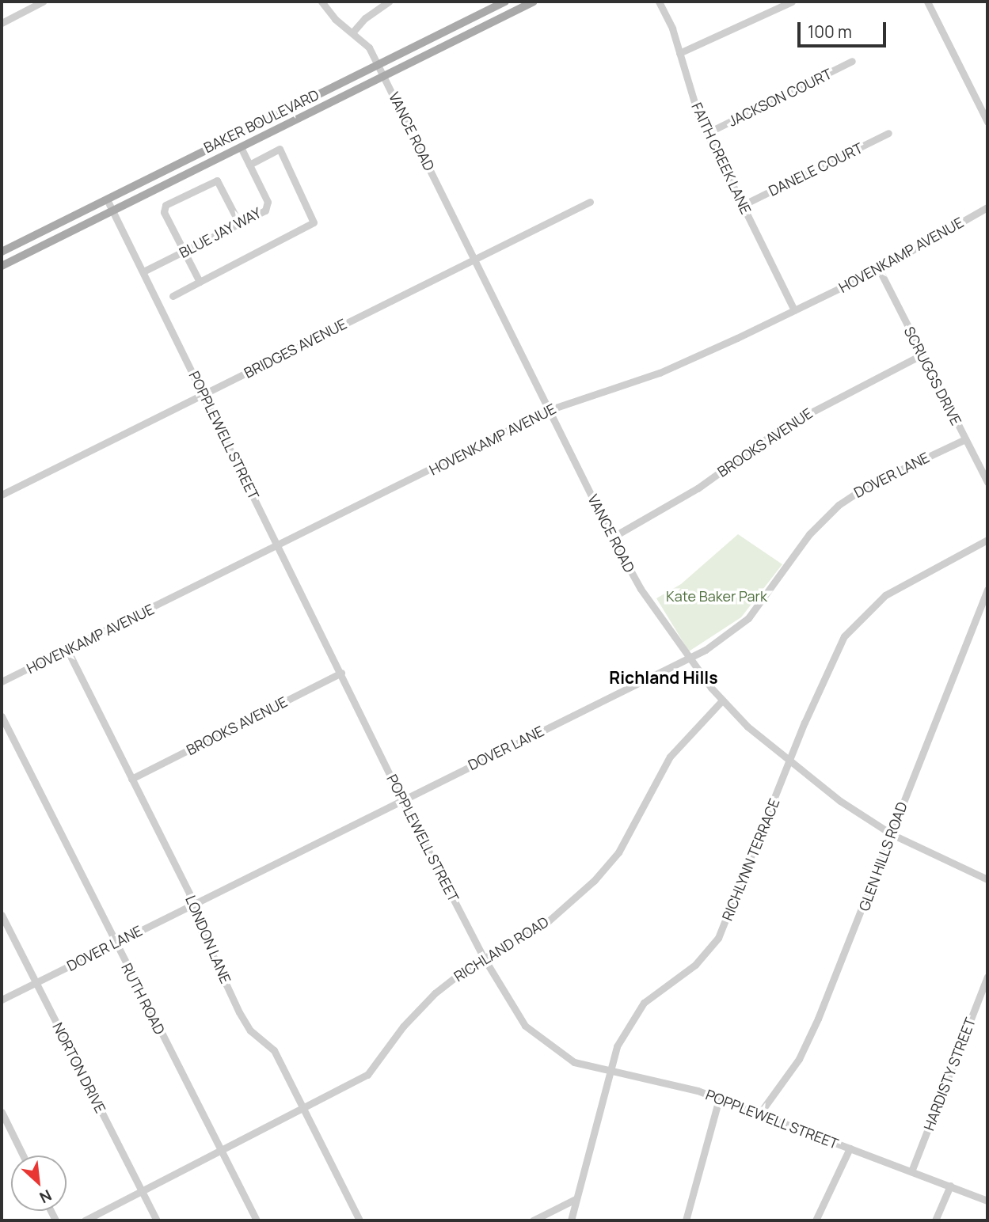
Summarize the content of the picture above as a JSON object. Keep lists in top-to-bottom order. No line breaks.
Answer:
{"streets":{"main road":["BAKER BOULEVARD"],"street":["JACKSON COURT","VANCE ROAD","FAITH CREEK LANE","DANELE COURT","BLUE JAY WAY","HOVENKAMP AVENUE","BRIDGES AVENUE","SCRUGGS DRIVE","POPPLEWELL STREET","BROOKS AVENUE","DOVER LANE","GLEN HILLS ROAD","RICHLYNN TERRACE","LONDON LANE","RICHLAND ROAD","RUTH ROAD","NORTON DRIVE","HARDISTY STREET"]},"crossings":[["JACKSON COURT","FAITH CREEK LANE"],["BAKER BOULEVARD","VANCE ROAD"],["BAKER BOULEVARD","BLUE JAY WAY"],["BAKER BOULEVARD","POPPLEWELL STREET"],["VANCE ROAD","HOVENKAMP AVENUE"],["VANCE ROAD","BRIDGES AVENUE"],["VANCE ROAD","BROOKS AVENUE"],["VANCE ROAD","DOVER LANE"],["VANCE ROAD","GLEN HILLS ROAD"],["VANCE ROAD","RICHLYNN TERRACE"],["VANCE ROAD","RICHLAND ROAD"],["FAITH CREEK LANE","DANELE COURT"],["FAITH CREEK LANE","HOVENKAMP AVENUE"],["BLUE JAY WAY","POPPLEWELL STREET"],["HOVENKAMP AVENUE","SCRUGGS DRIVE"],["HOVENKAMP AVENUE","POPPLEWELL STREET"],["HOVENKAMP AVENUE","LONDON LANE"],["BRIDGES AVENUE","POPPLEWELL STREET"],["SCRUGGS DRIVE","BROOKS AVENUE"],["SCRUGGS DRIVE","DOVER LANE"],["POPPLEWELL STREET","BROOKS AVENUE"],["POPPLEWELL STREET","DOVER LANE"],["POPPLEWELL STREET","GLEN HILLS ROAD"],["POPPLEWELL STREET","RICHLYNN TERRACE"],["POPPLEWELL STREET","RICHLAND ROAD"],["POPPLEWELL STREET","HARDISTY STREET"],["BROOKS AVENUE","LONDON LANE"],["DOVER LANE","LONDON LANE"],["DOVER LANE","RUTH ROAD"],["DOVER LANE","NORTON DRIVE"],["LONDON LANE","RICHLAND ROAD"],["RICHLAND ROAD","RUTH ROAD"],["RICHLAND ROAD","NORTON DRIVE"]],"districts":["Richland Hills"],"parks":["Kate Baker Park"],"scale_bar":"100 m","north":"bottom right"}
